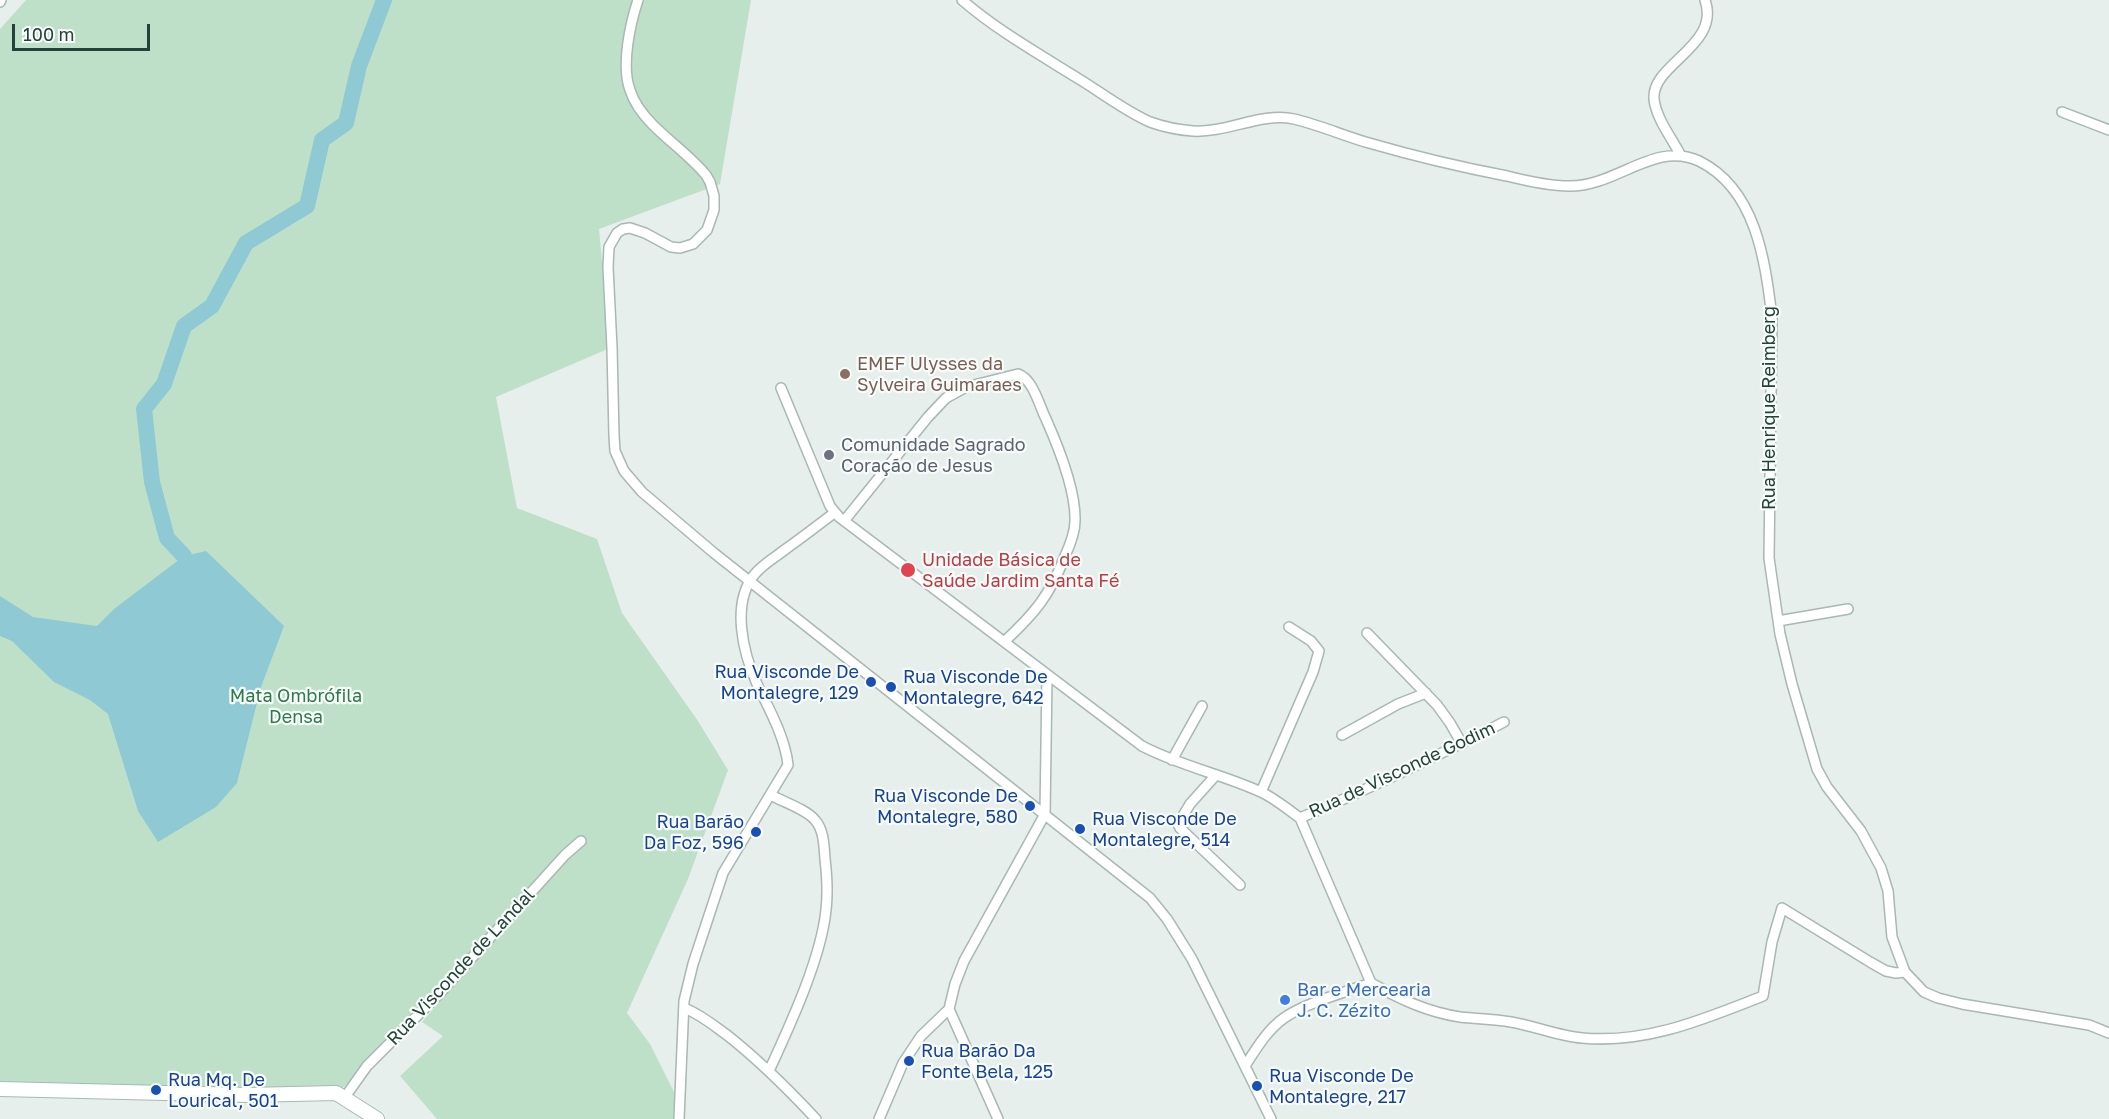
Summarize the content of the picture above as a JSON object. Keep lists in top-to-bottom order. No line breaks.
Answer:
{"streets":{"street":["Rua Henrique Reimberg","Rua de Visconde Godim","Rua Visconde de Landal"]},"parks":["Mata Ombrófila Densa"],"places":["EMEF Ulysses da Sylveira Guimaraes","Comunidade Sagrado Coração de Jesus","Unidade Básica de Saúde Jardim Santa Fé","Rua Visconde De Montalegre, 129","Rua Visconde De Montalegre, 642","Rua Visconde De Montalegre, 580","Rua Visconde De Montalegre, 514","Rua Barão Da Foz, 596","Bar e Mercearia J. C. Zézito","Rua Barão Da Fonte Bela, 125","Rua Visconde De Montalegre, 217","Rua Mq. De Lourical, 501"],"scale_bar":"100 m"}
